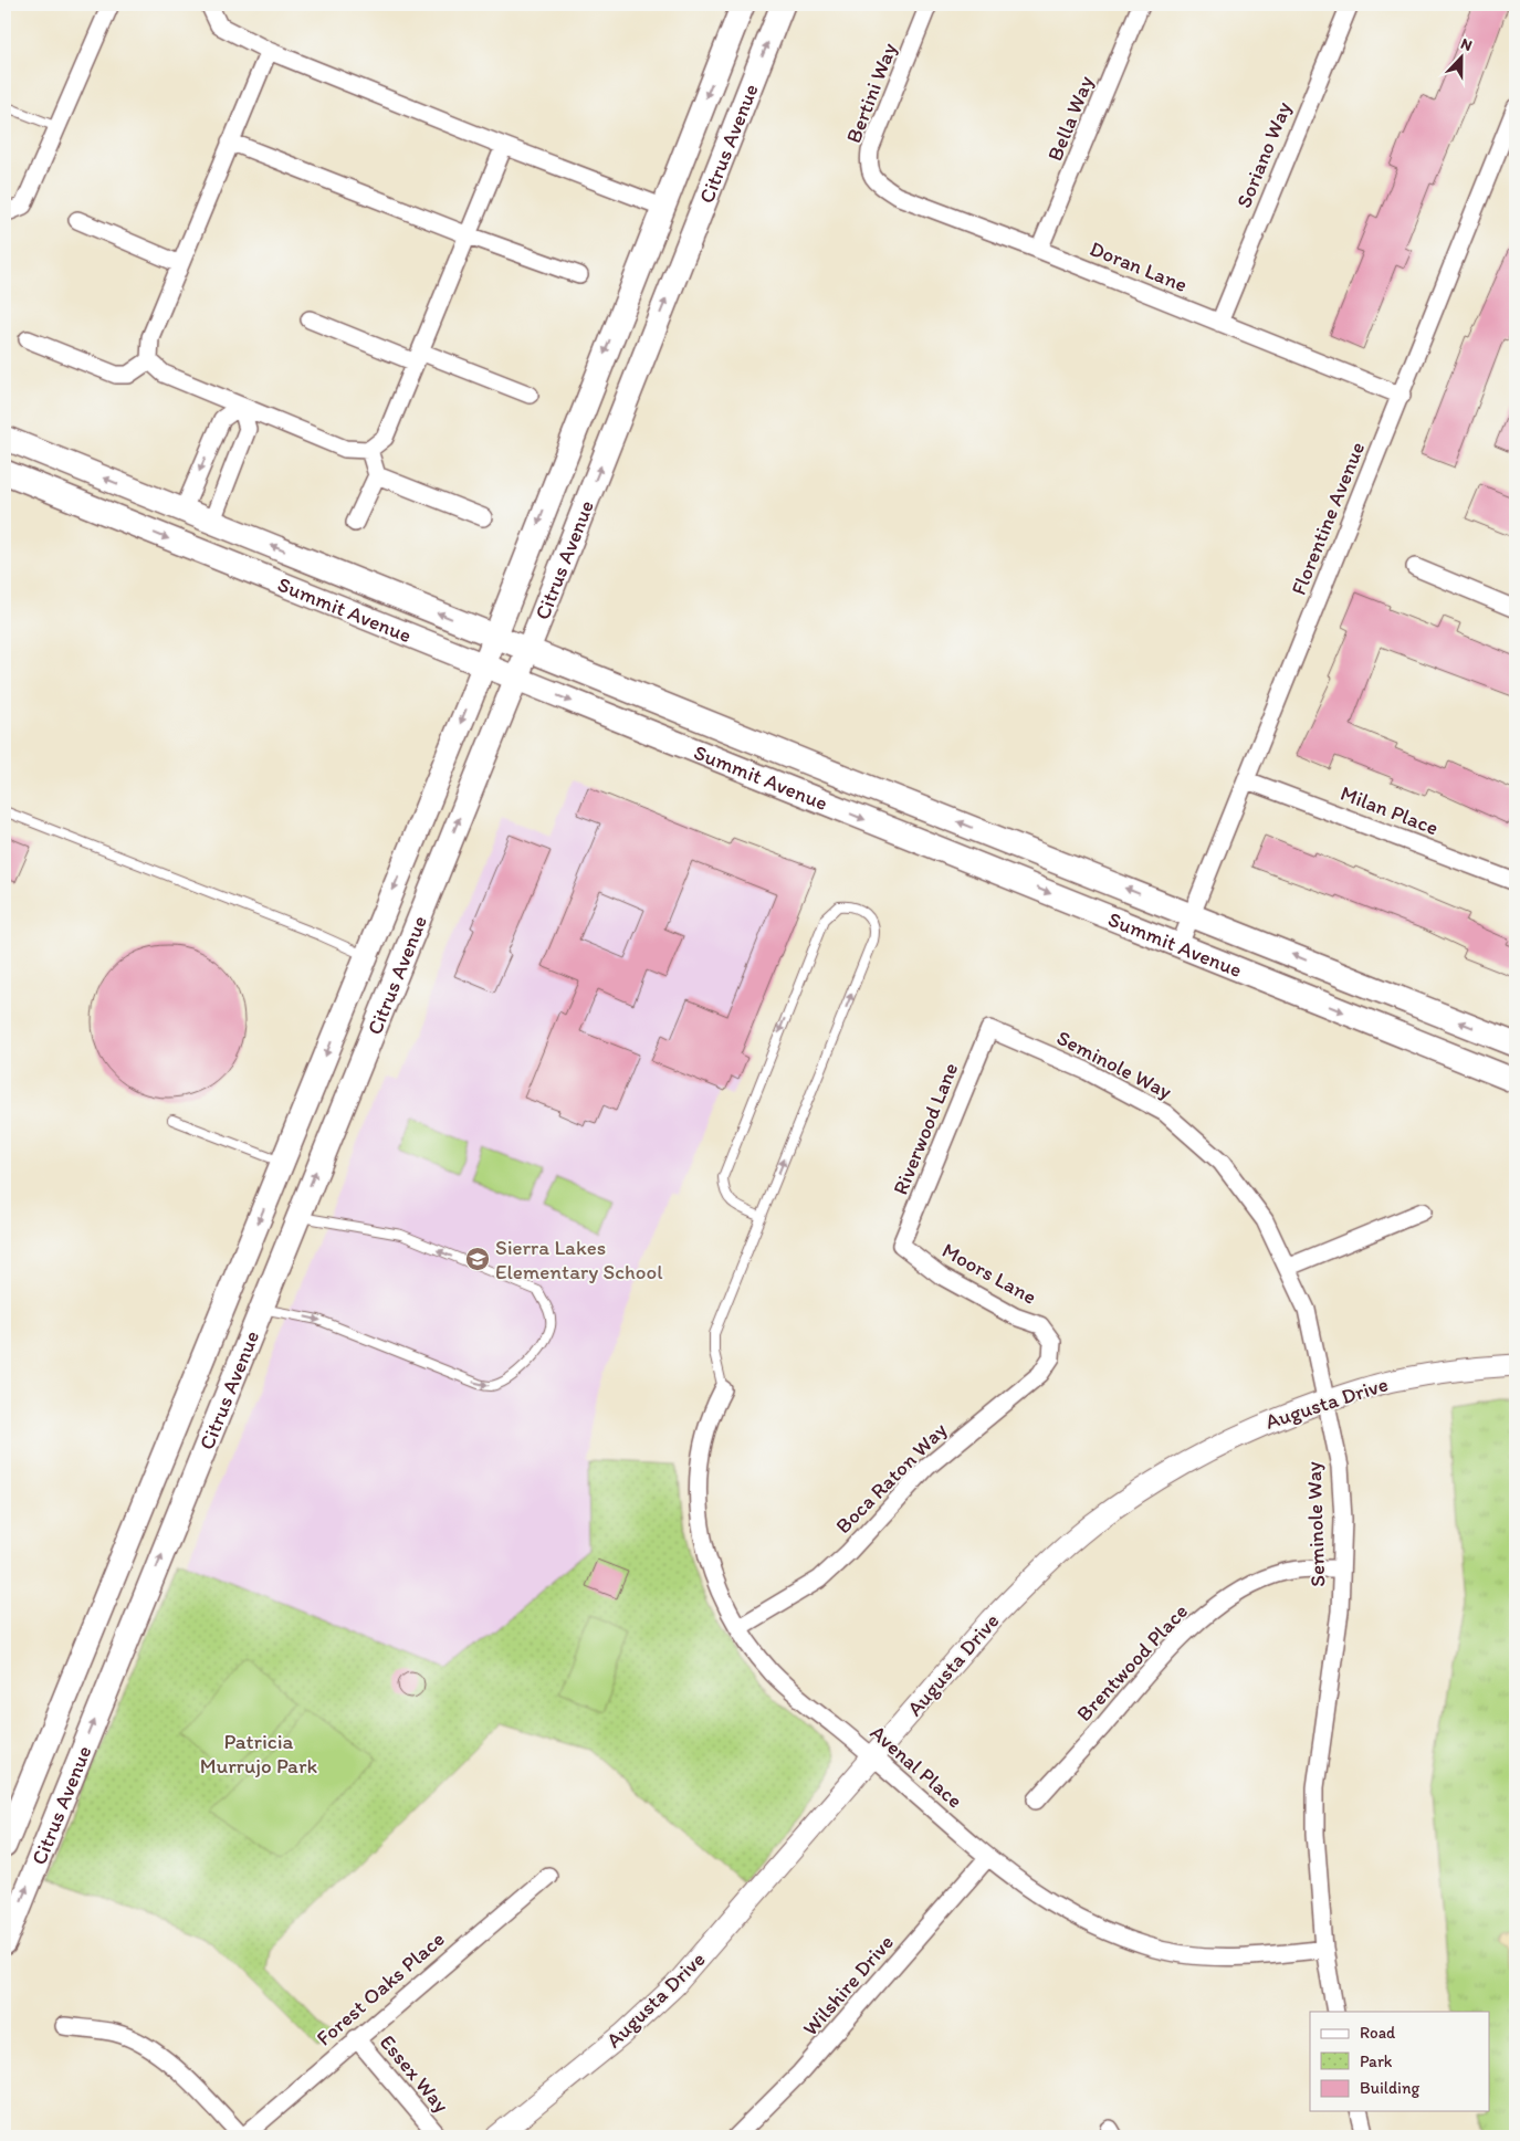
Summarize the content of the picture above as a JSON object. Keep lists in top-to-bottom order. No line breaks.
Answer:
{"streets":{"main road":["Citrus Avenue","Summit Avenue"],"street":["Bertini Way","Bella Way","Soriano Way","Doran Lane","Florentine Avenue","Milan Place","Seminole Way","Riverwood Lane","Moors Lane","Augusta Drive","Boca Raton Way","Brentwood Place","Avenal Place","Wilshire Drive","Forest Oaks Place","Essex Way"]},"crossings":[["Bertini Way","Doran Lane"],["Bella Way","Doran Lane"],["Citrus Avenue","Summit Avenue"],["Soriano Way","Doran Lane"],["Doran Lane","Florentine Avenue"],["Florentine Avenue","Summit Avenue"],["Florentine Avenue","Milan Place"],["Seminole Way","Riverwood Lane"],["Seminole Way","Augusta Drive"],["Seminole Way","Brentwood Place"],["Seminole Way","Avenal Place"],["Riverwood Lane","Moors Lane"],["Moors Lane","Boca Raton Way"],["Augusta Drive","Avenal Place"],["Boca Raton Way","Avenal Place"],["Avenal Place","Wilshire Drive"],["Forest Oaks Place","Essex Way"]],"parks":["Patricia Murrujo Park"],"places":{"school or university":["Sierra Lakes Elementary School"]},"legend":["Road","Park","Building"],"north":"top"}
